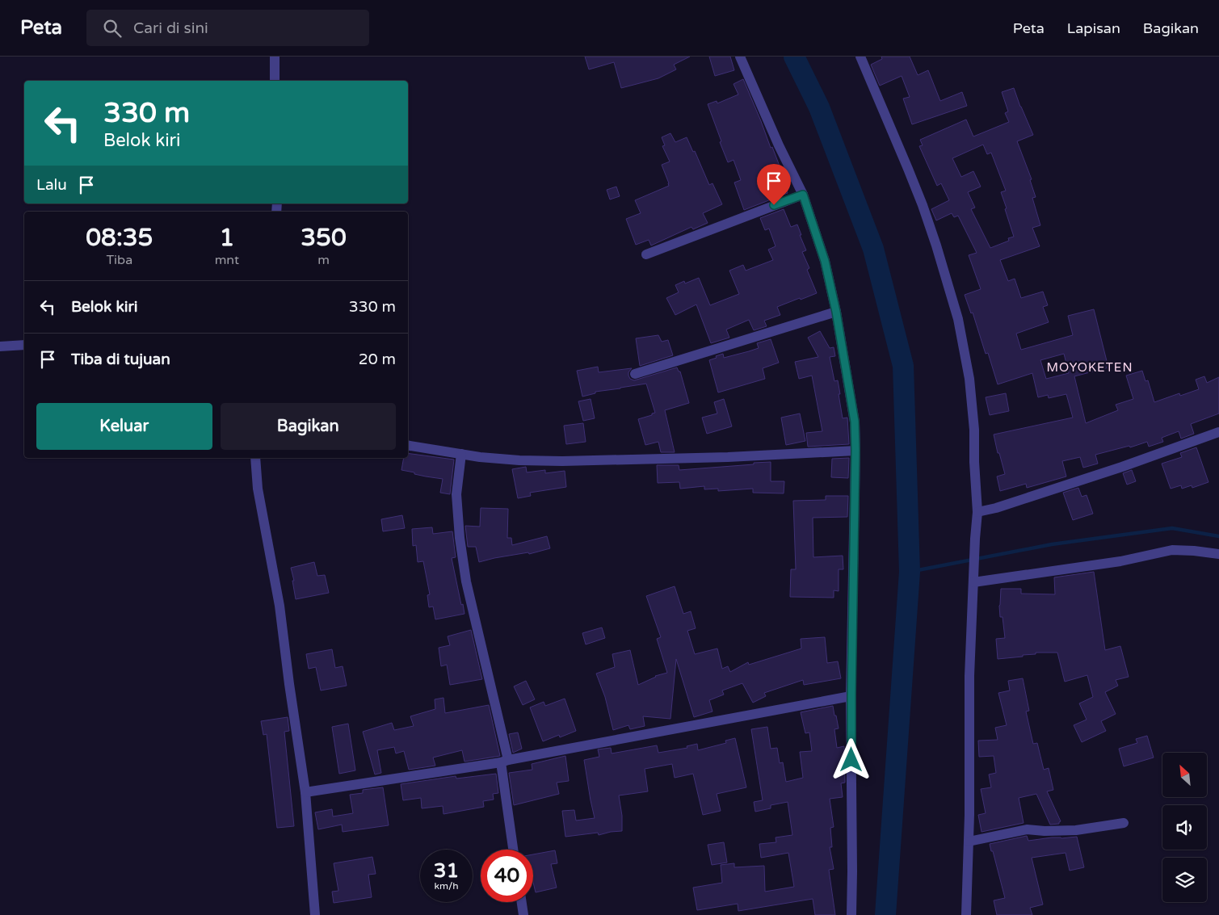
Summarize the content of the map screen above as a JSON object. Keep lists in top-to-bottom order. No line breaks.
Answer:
{"districts":["MOYOKETEN"],"north":"top left","page":{"header":"Peta","search":"Cari di sini","nav":["Peta","Lapisan","Bagikan"],"turn":["330 m","Belok kiri"],"then":"Lalu","eta":["08:35","Tiba","1","mnt","350","m"],"list":[{"name":"Belok kiri","value":"330 m"},{"name":"Tiba di tujuan","value":"20 m"}],"buttons":["Keluar","Bagikan"],"speed":"31 km/h","limit":"40"}}
